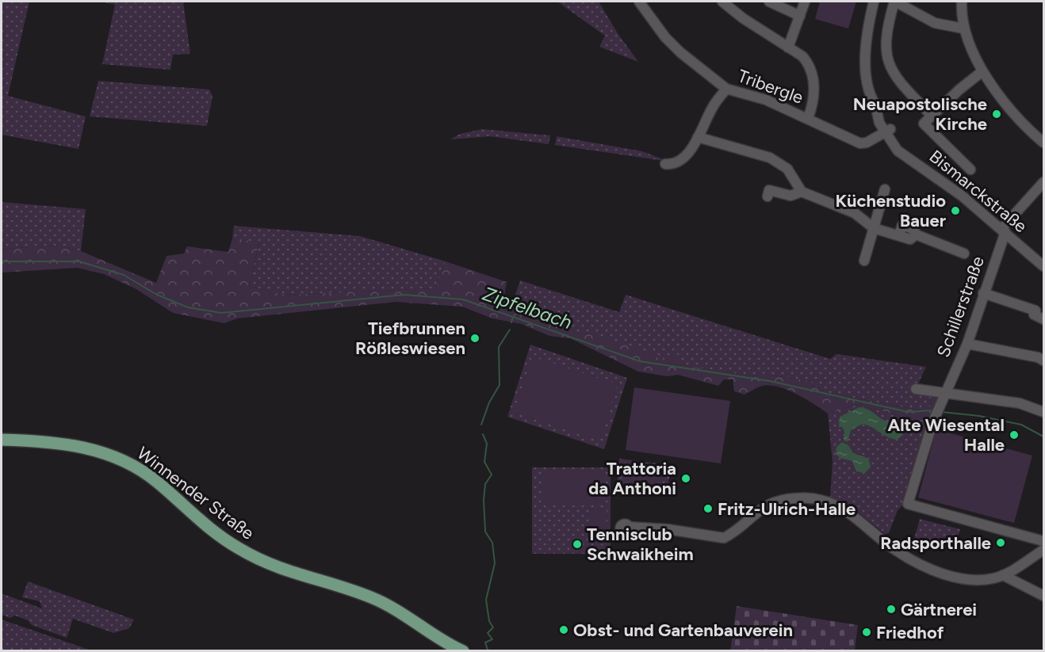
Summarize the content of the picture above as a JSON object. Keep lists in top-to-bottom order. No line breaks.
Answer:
{"streets":{"main road":["Winnender Straße"],"street":["Tribergle","Bismarckstraße","Schillerstraße"]},"crossings":[["Tribergle","Bismarckstraße"],["Bismarckstraße","Schillerstraße"]],"water":["Zipfelbach"],"places":["Neuapostolische Kirche","Küchenstudio Bauer","Tiefbrunnen Rößleswiesen","Alte Wiesental Halle","Trattoria da Anthoni","Fritz-Ulrich-Halle","Radsporthalle","Tennisclub Schwaikheim","Gärtnerei","Obst- und Gartenbauverein","Friedhof"]}
